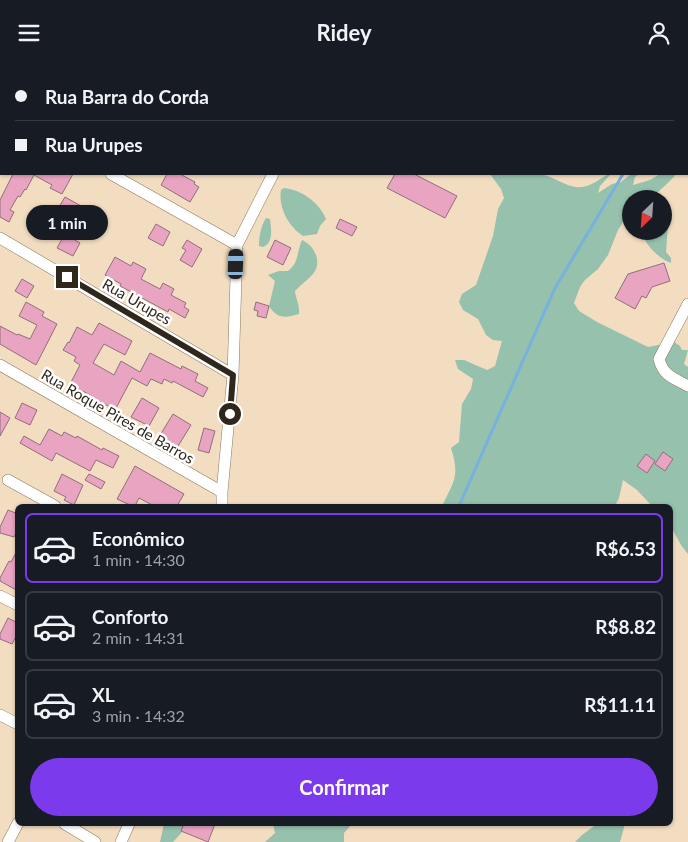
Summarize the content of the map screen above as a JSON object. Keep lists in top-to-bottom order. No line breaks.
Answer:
{"streets":{"street":["Rua Urupes","Rua Roque Pires de Barros"]},"north":"bottom left","page":{"header":"Ridey","banner":["Rua Barra do Corda","Rua Urupes"],"bubble":"1 min","list":[{"name":"Econômico","note":"1 min · 14:30","value":"R$6.53"},{"name":"Conforto","note":"2 min · 14:31","value":"R$8.82"},{"name":"XL","note":"3 min · 14:32","value":"R$11.11"}],"buttons":"Confirmar"}}
